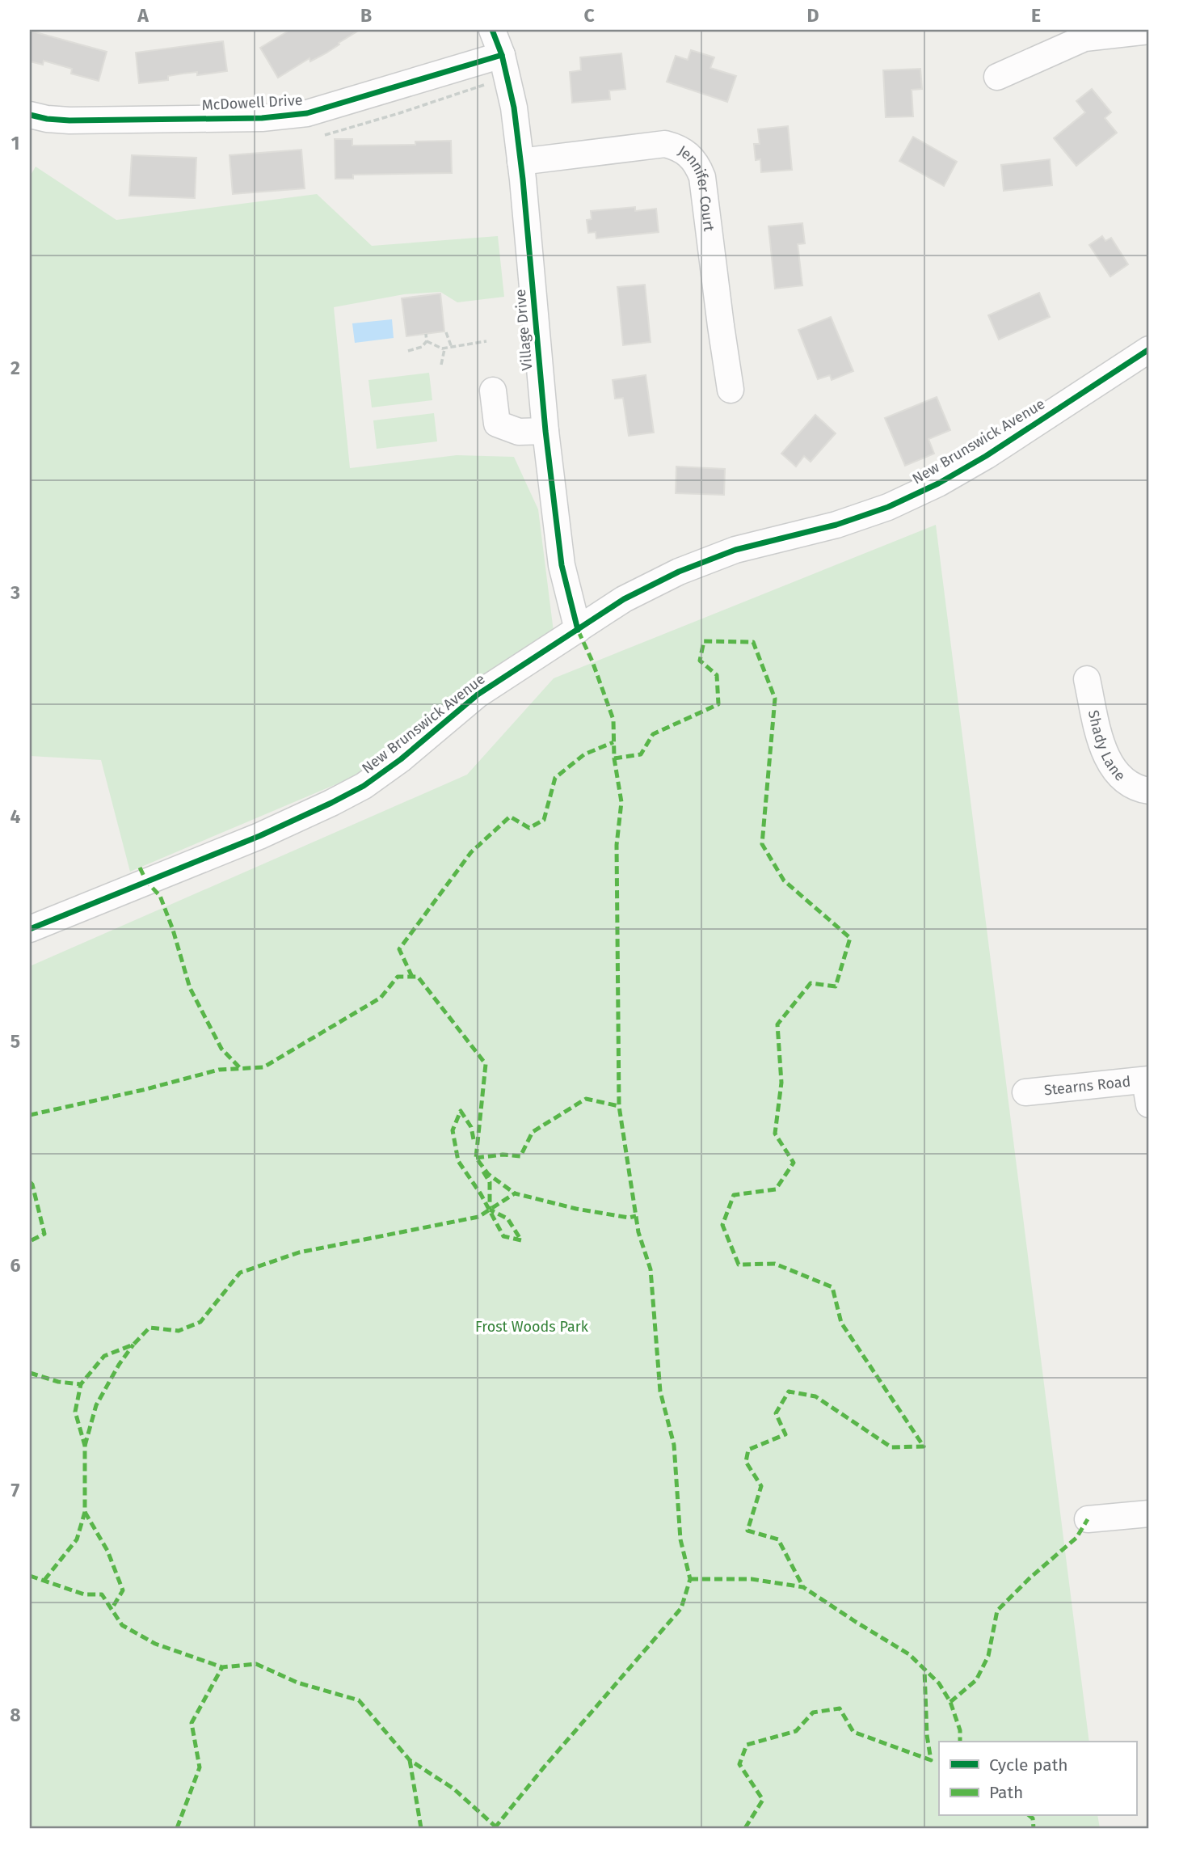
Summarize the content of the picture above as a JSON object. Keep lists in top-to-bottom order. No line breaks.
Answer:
{"streets":{"street":["McDowell Drive","Jennifer Court","Village Drive","New Brunswick Avenue","Shady Lane","Stearns Road"]},"crossings":[["McDowell Drive","Village Drive"],["Jennifer Court","Village Drive"],["Village Drive","New Brunswick Avenue"]],"parks":["Frost Woods Park"],"legend":["Cycle path","Path"],"grid":{"columns":["A","B","C","D","E"],"rows":["1","2","3","4","5","6","7","8"]}}
